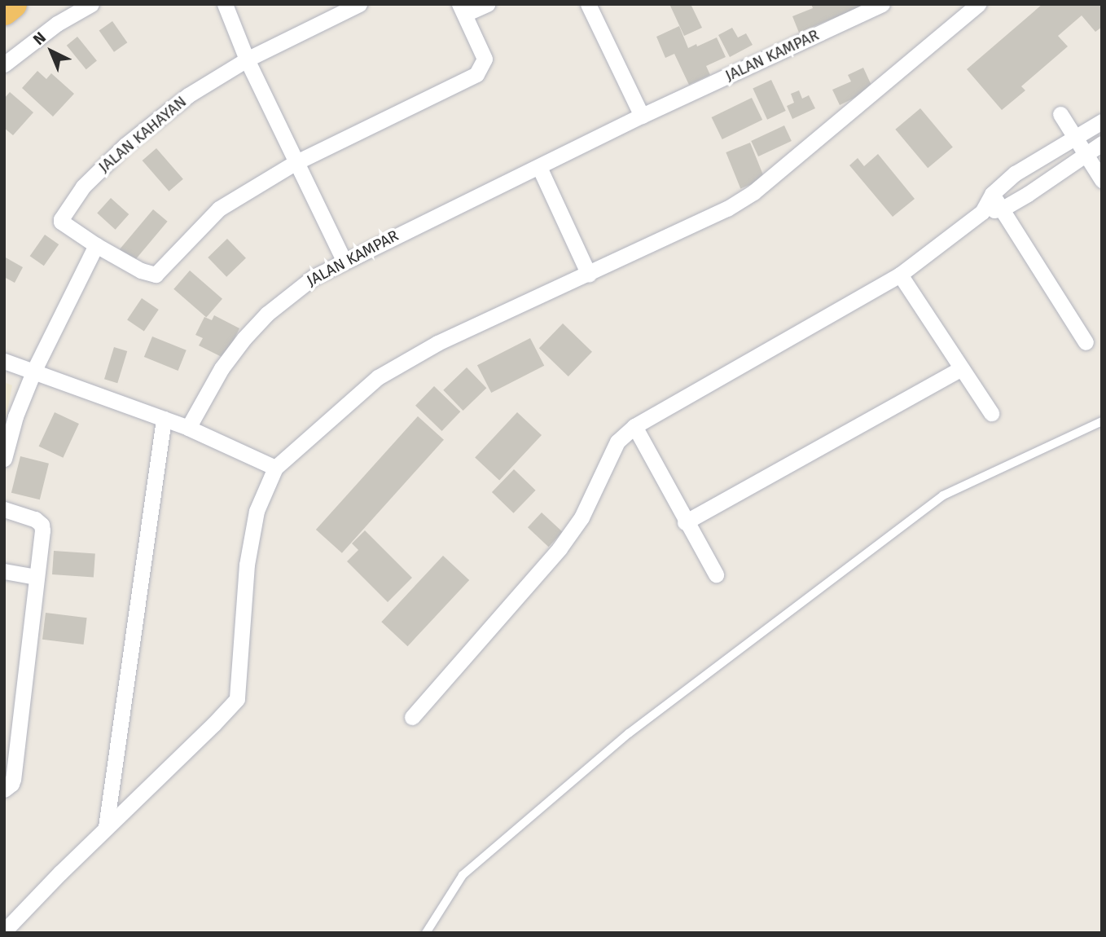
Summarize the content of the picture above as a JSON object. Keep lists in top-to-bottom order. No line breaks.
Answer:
{"streets":{"street":["JALAN KAMPAR","JALAN KAHAYAN"]},"north":"top left"}
